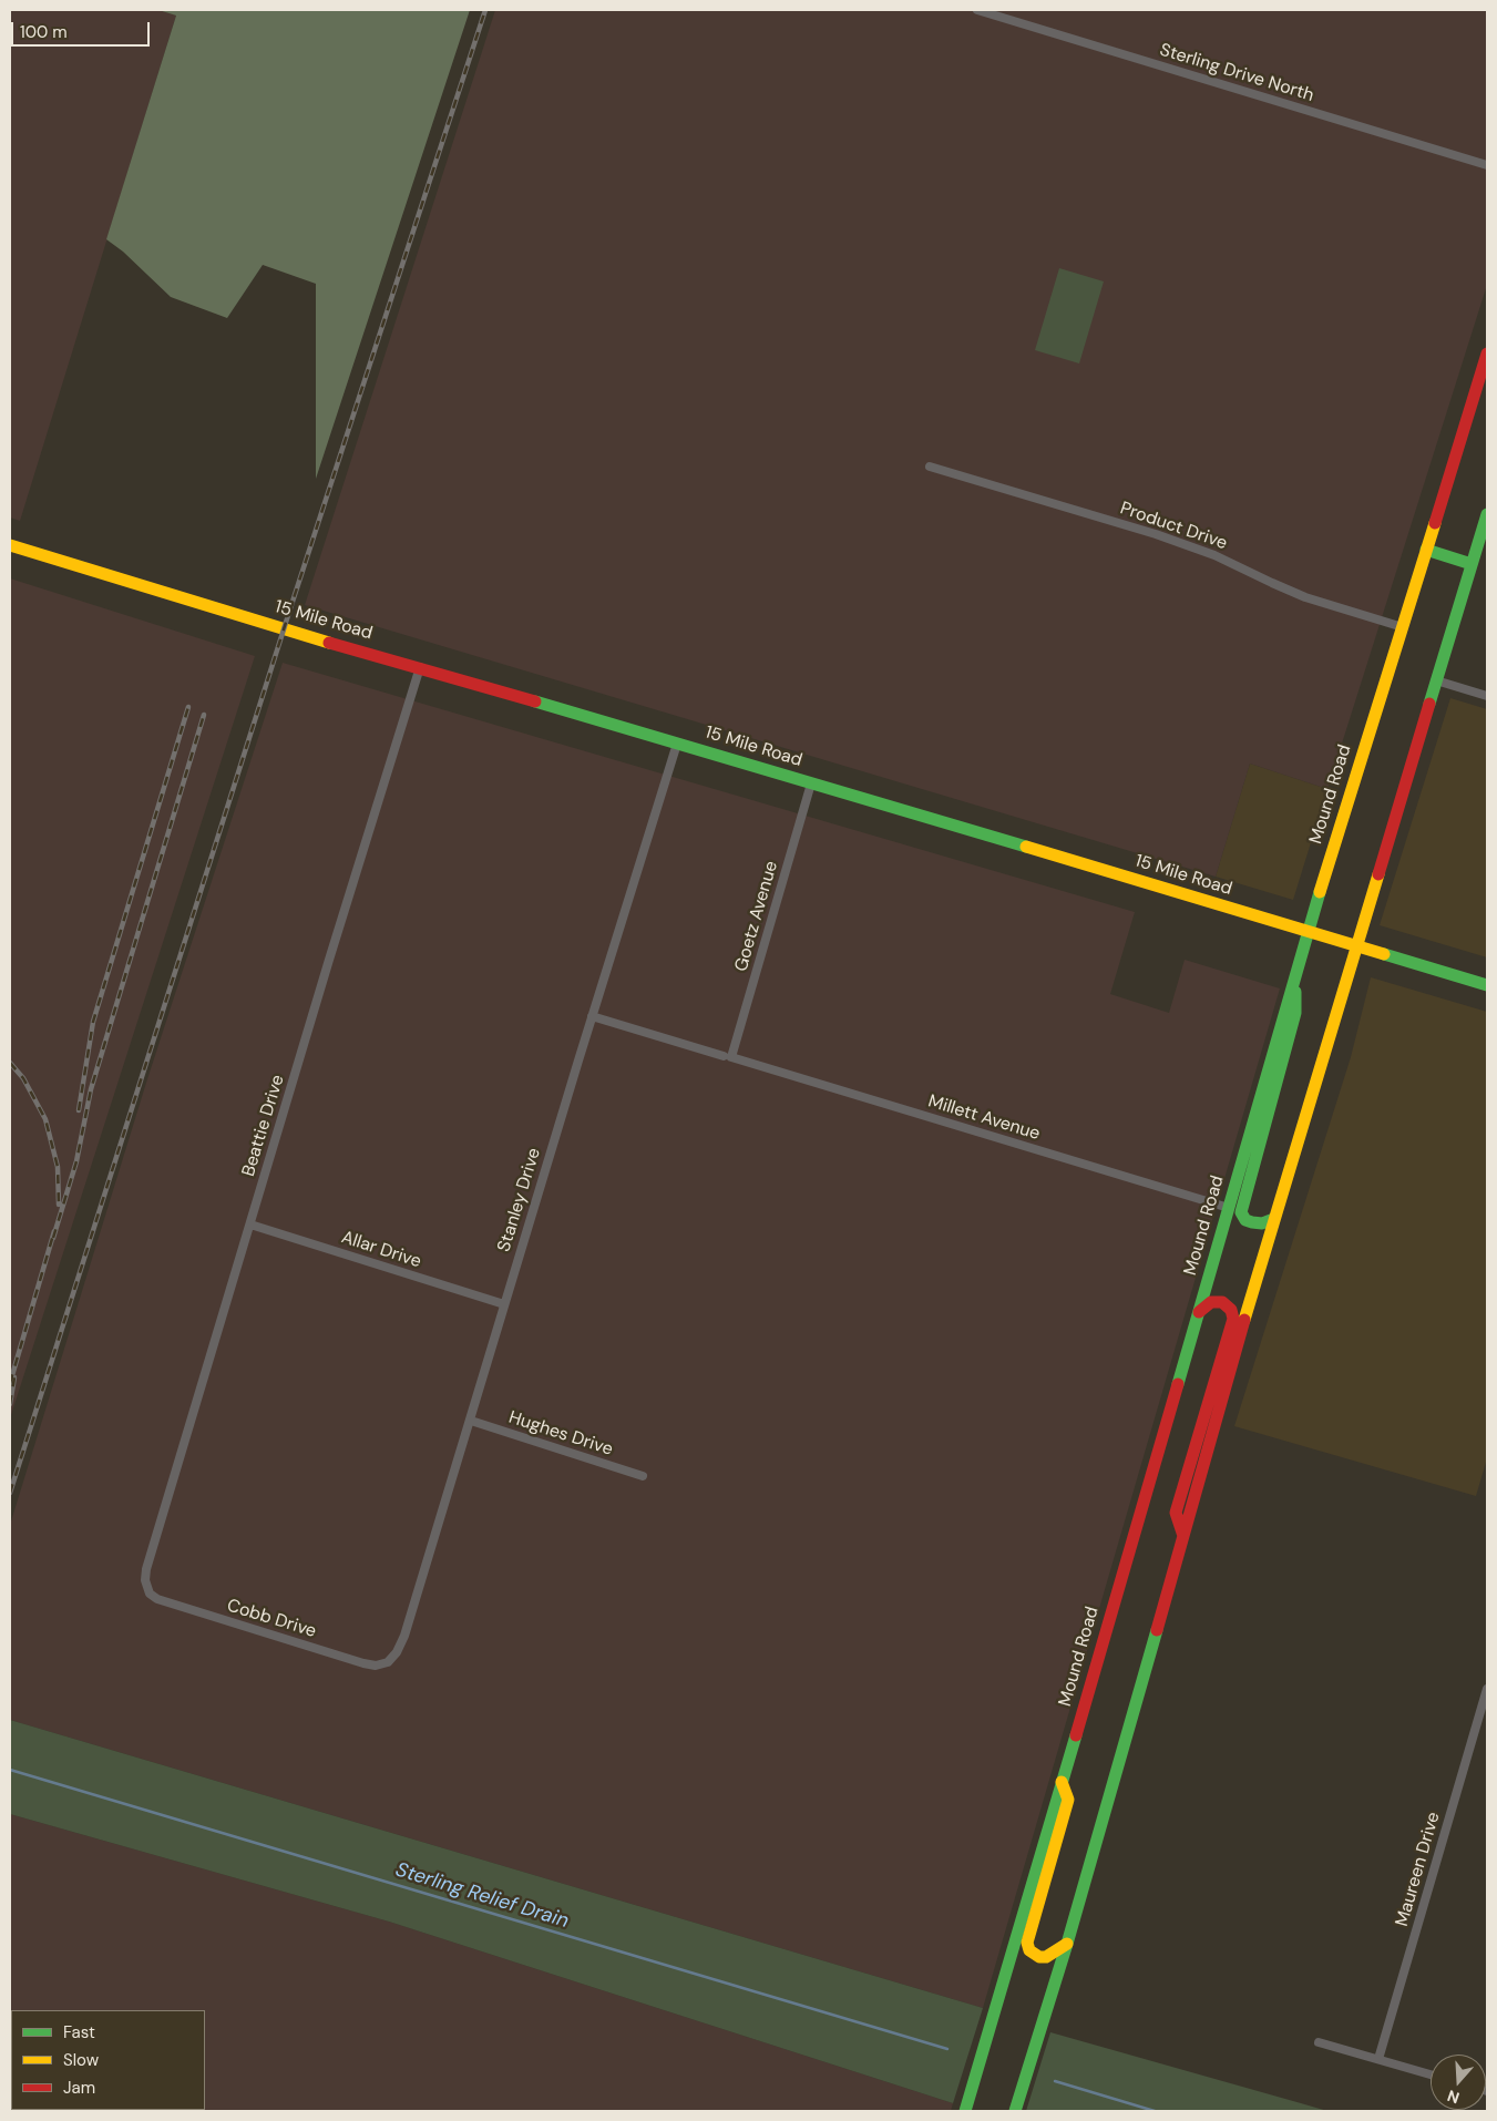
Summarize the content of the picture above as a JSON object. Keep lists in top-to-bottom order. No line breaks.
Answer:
{"streets":{"main road":["15 Mile Road","Mound Road"],"street":["Sterling Drive North","Product Drive","Goetz Avenue","Millett Avenue","Beattie Drive","Stanley Drive","Allar Drive","Hughes Drive","Cobb Drive","Maureen Drive"]},"crossings":[["Product Drive","Mound Road"],["15 Mile Road","Mound Road"],["15 Mile Road","Goetz Avenue"],["15 Mile Road","Beattie Drive"],["15 Mile Road","Stanley Drive"],["Mound Road","Millett Avenue"],["Goetz Avenue","Millett Avenue"],["Millett Avenue","Stanley Drive"],["Beattie Drive","Allar Drive"],["Beattie Drive","Cobb Drive"],["Stanley Drive","Allar Drive"],["Stanley Drive","Hughes Drive"],["Stanley Drive","Cobb Drive"]],"water":["Sterling Relief Drain"],"legend":["Fast","Slow","Jam"],"scale_bar":"100 m","north":"bottom"}
